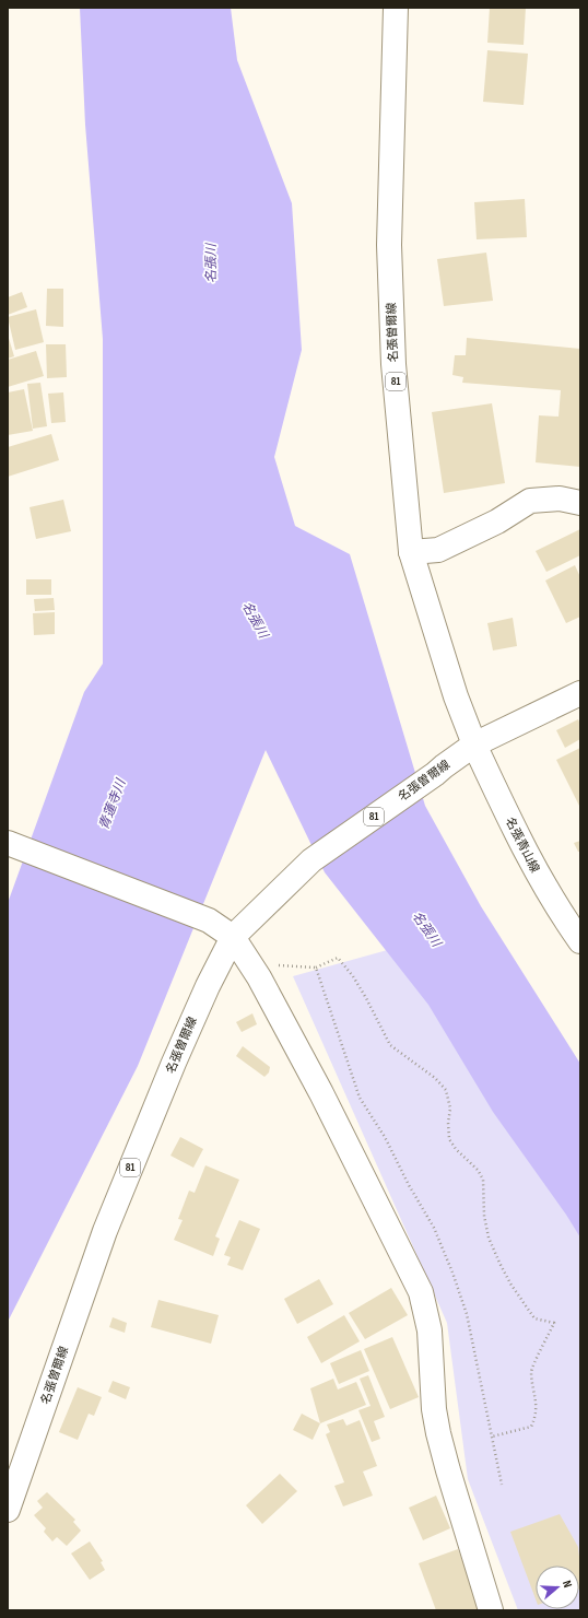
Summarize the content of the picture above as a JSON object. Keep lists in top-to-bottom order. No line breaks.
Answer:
{"streets":{"main road":["名張曽爾線","81","名張青山線"]},"crossings":[["名張曽爾線","名張青山線"]],"water":["名張川","青蓮寺川"],"north":"right"}
